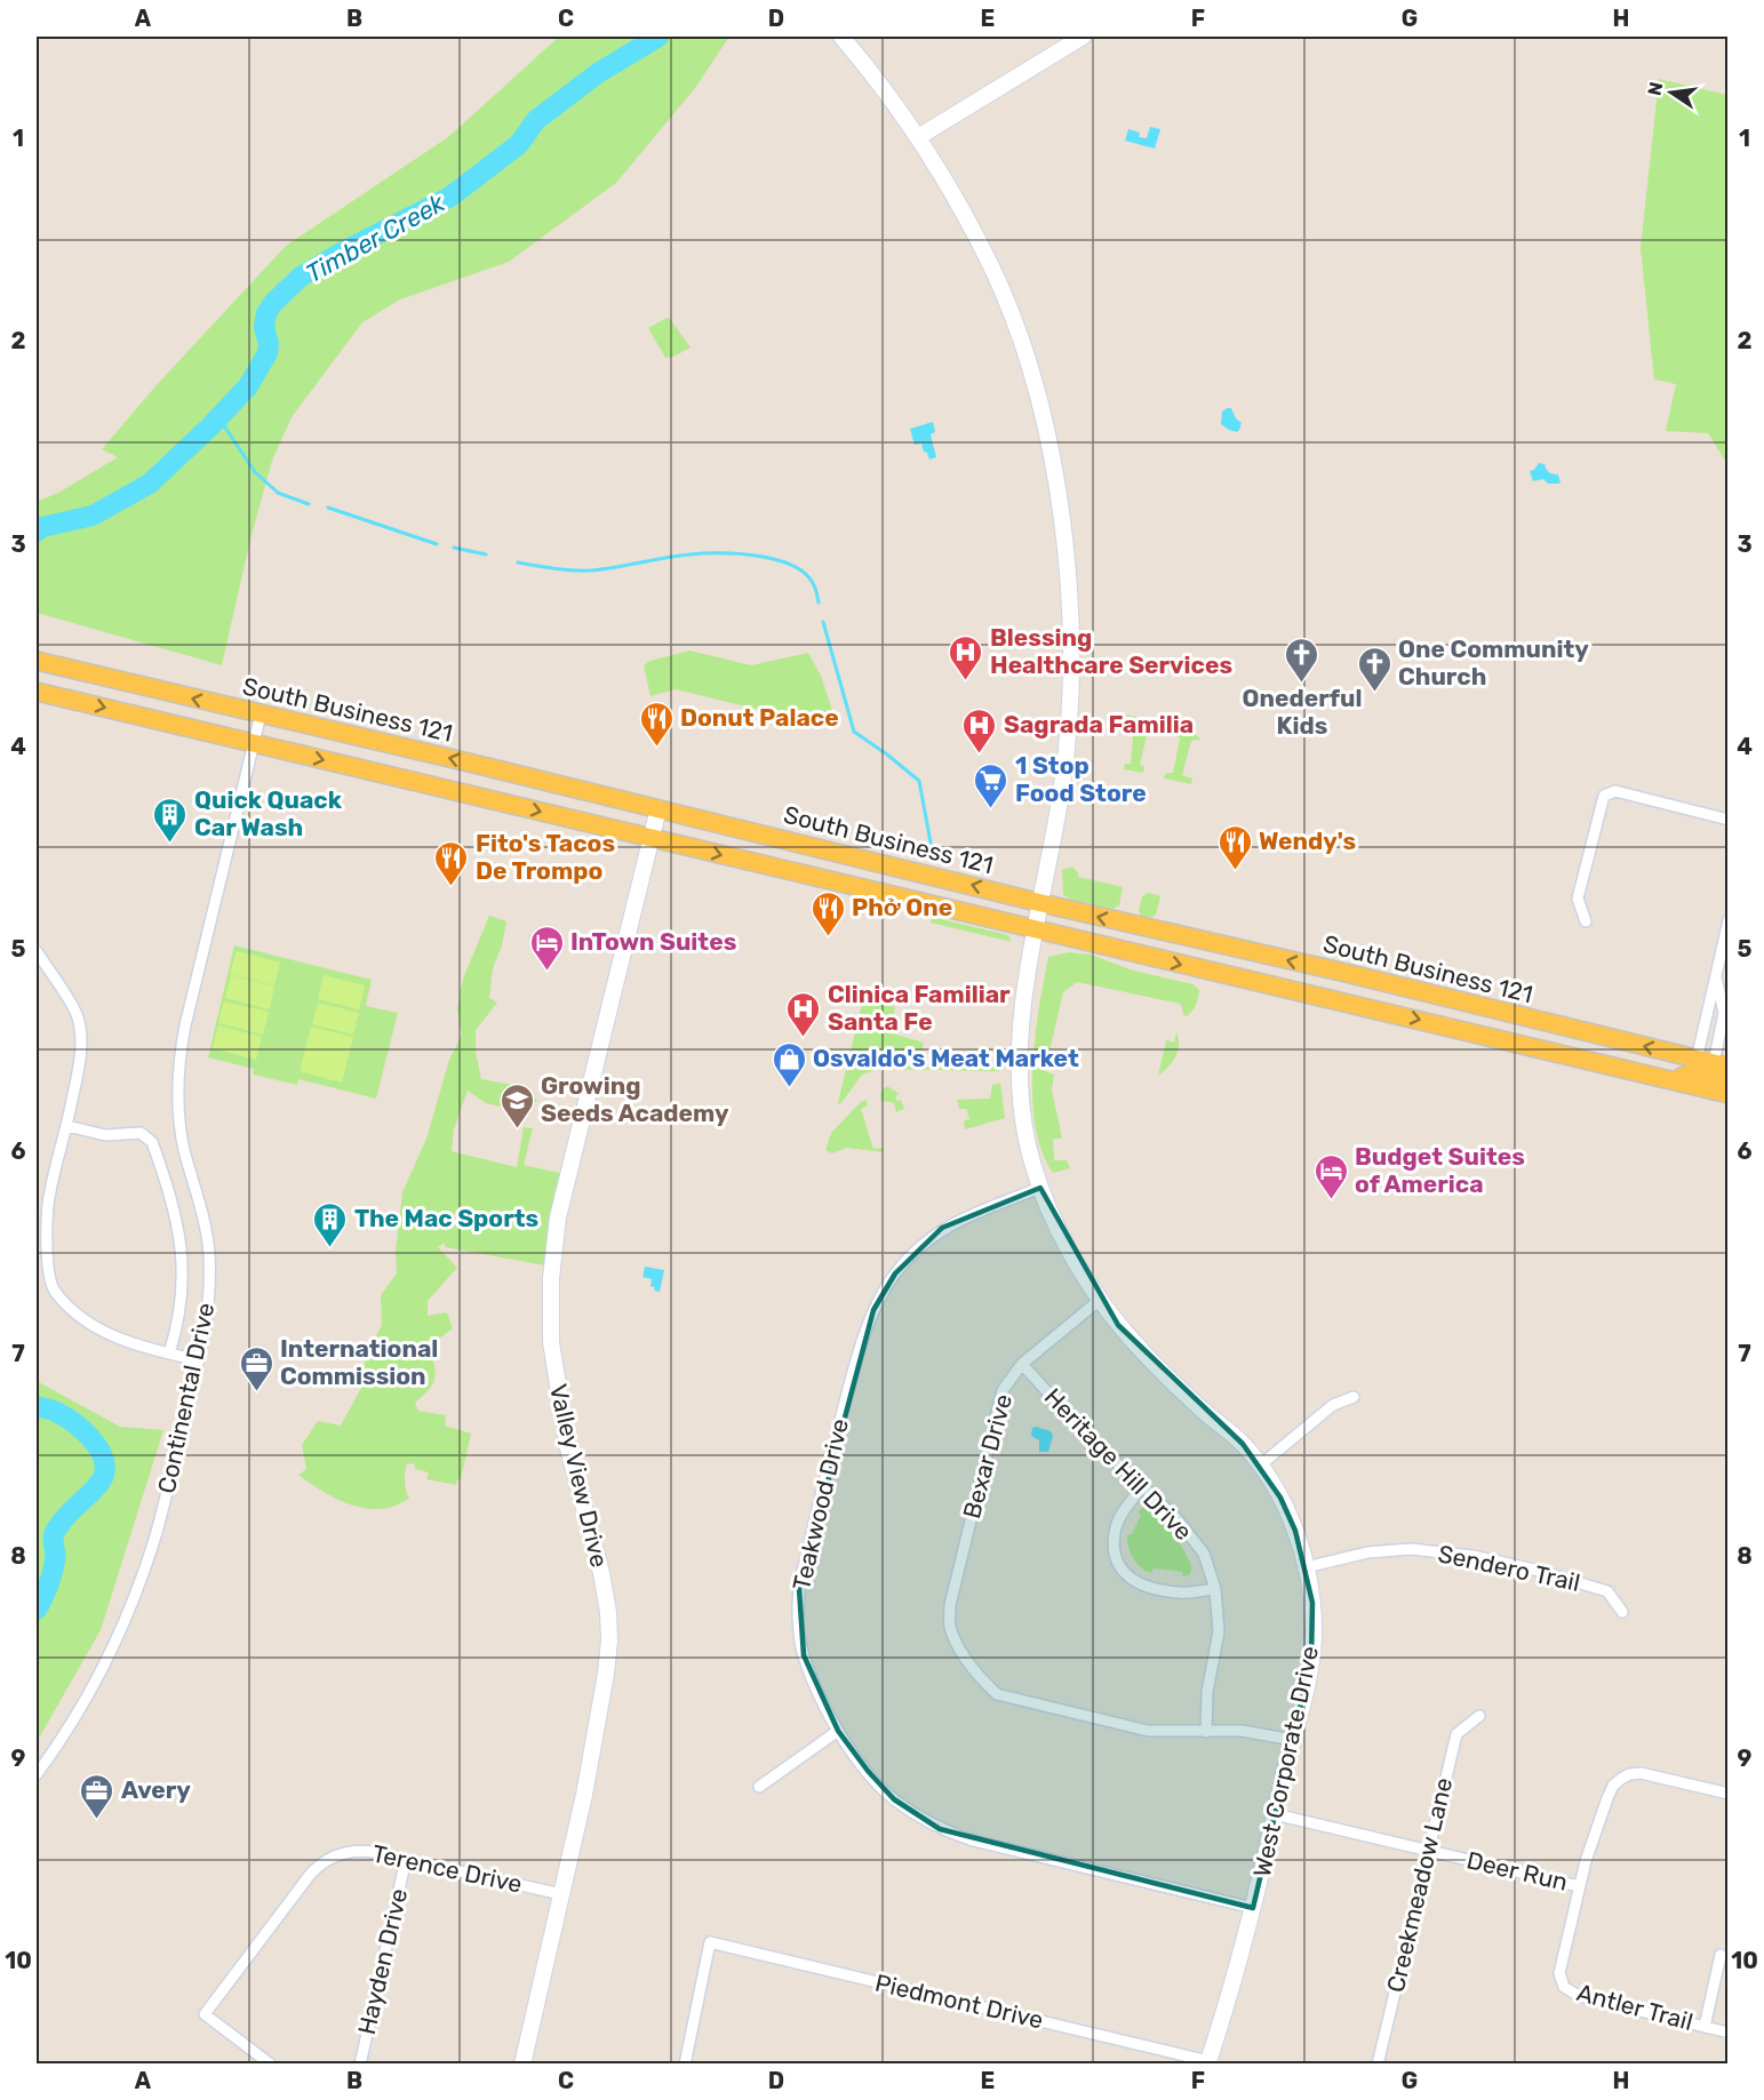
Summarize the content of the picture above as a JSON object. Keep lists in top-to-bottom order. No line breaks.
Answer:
{"streets":{"main road":["South Business 121"],"street":["Continental Drive","Bexar Drive","Heritage Hill Drive","Valley View Drive","Teakwood Drive","Sendero Trail","West Corporate Drive","Terence Drive","Deer Run","Creekmeadow Lane","Hayden Drive","Piedmont Drive","Antler Trail"]},"crossings":[["South Business 121","Continental Drive"],["South Business 121","Valley View Drive"],["South Business 121","West Corporate Drive"],["Bexar Drive","Heritage Hill Drive"],["Bexar Drive","West Corporate Drive"],["Valley View Drive","Terence Drive"],["Teakwood Drive","West Corporate Drive"],["Sendero Trail","West Corporate Drive"],["West Corporate Drive","Deer Run"],["West Corporate Drive","Piedmont Drive"],["Terence Drive","Hayden Drive"],["Deer Run","Creekmeadow Lane"],["Deer Run","Antler Trail"]],"water":["Timber Creek"],"places":{"hospital":["Blessing Healthcare Services","Sagrada Familia","Clinica Familiar Santa Fe"],"church":["Onederful Kids","One Community Church"],"restaurant":["Donut Palace","Wendy's","Fito's Tacos De Trompo","Phở One"],"supermarket":["1 Stop Food Store"],"building":["Quick Quack Car Wash","The Mac Sports"],"hotel":["InTown Suites","Budget Suites of America"],"shop":["Osvaldo's Meat Market"],"school or university":["Growing Seeds Academy"],"office":["International Commission","Avery"]},"north":"left","grid":{"columns":["A","B","C","D","E","F","G","H"],"rows":["1","2","3","4","5","6","7","8","9","10"]}}
